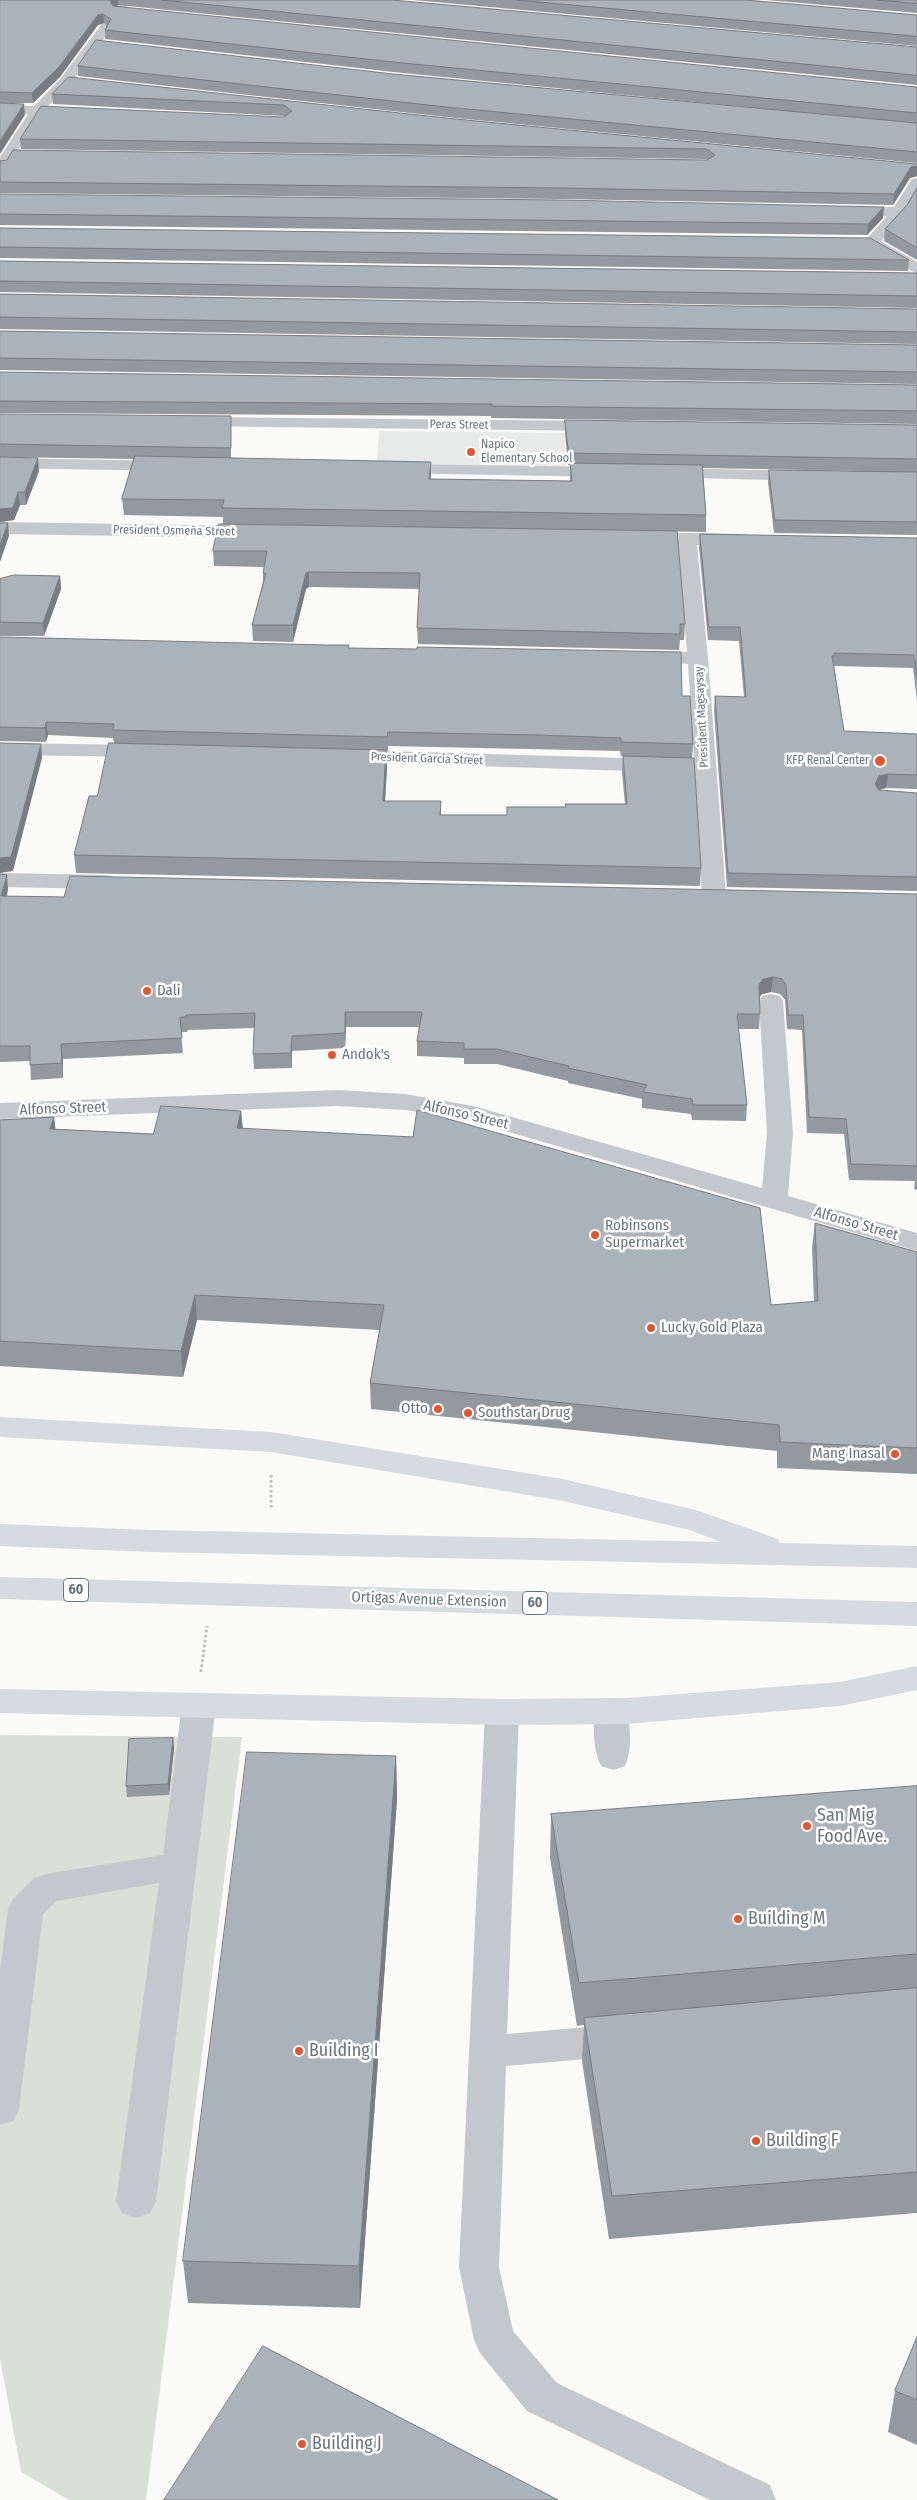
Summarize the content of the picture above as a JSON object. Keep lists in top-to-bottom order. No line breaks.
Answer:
{"streets":{"main road":["60","Ortigas Avenue Extension"],"street":["Peras Street","President Osmeña Street","President Magsaysay","President Garcia Street","Alfonso Street"]},"crossings":[["President Magsaysay","President Garcia Street"]],"places":["Napico Elementary School","KFP Renal Center","Dali","Andok's","Robinsons Supermarket","Lucky Gold Plaza","Otto","Southstar Drug","Mang Inasal","San Mig Food Ave.","Building M","Building I","Building F","Building J"]}
